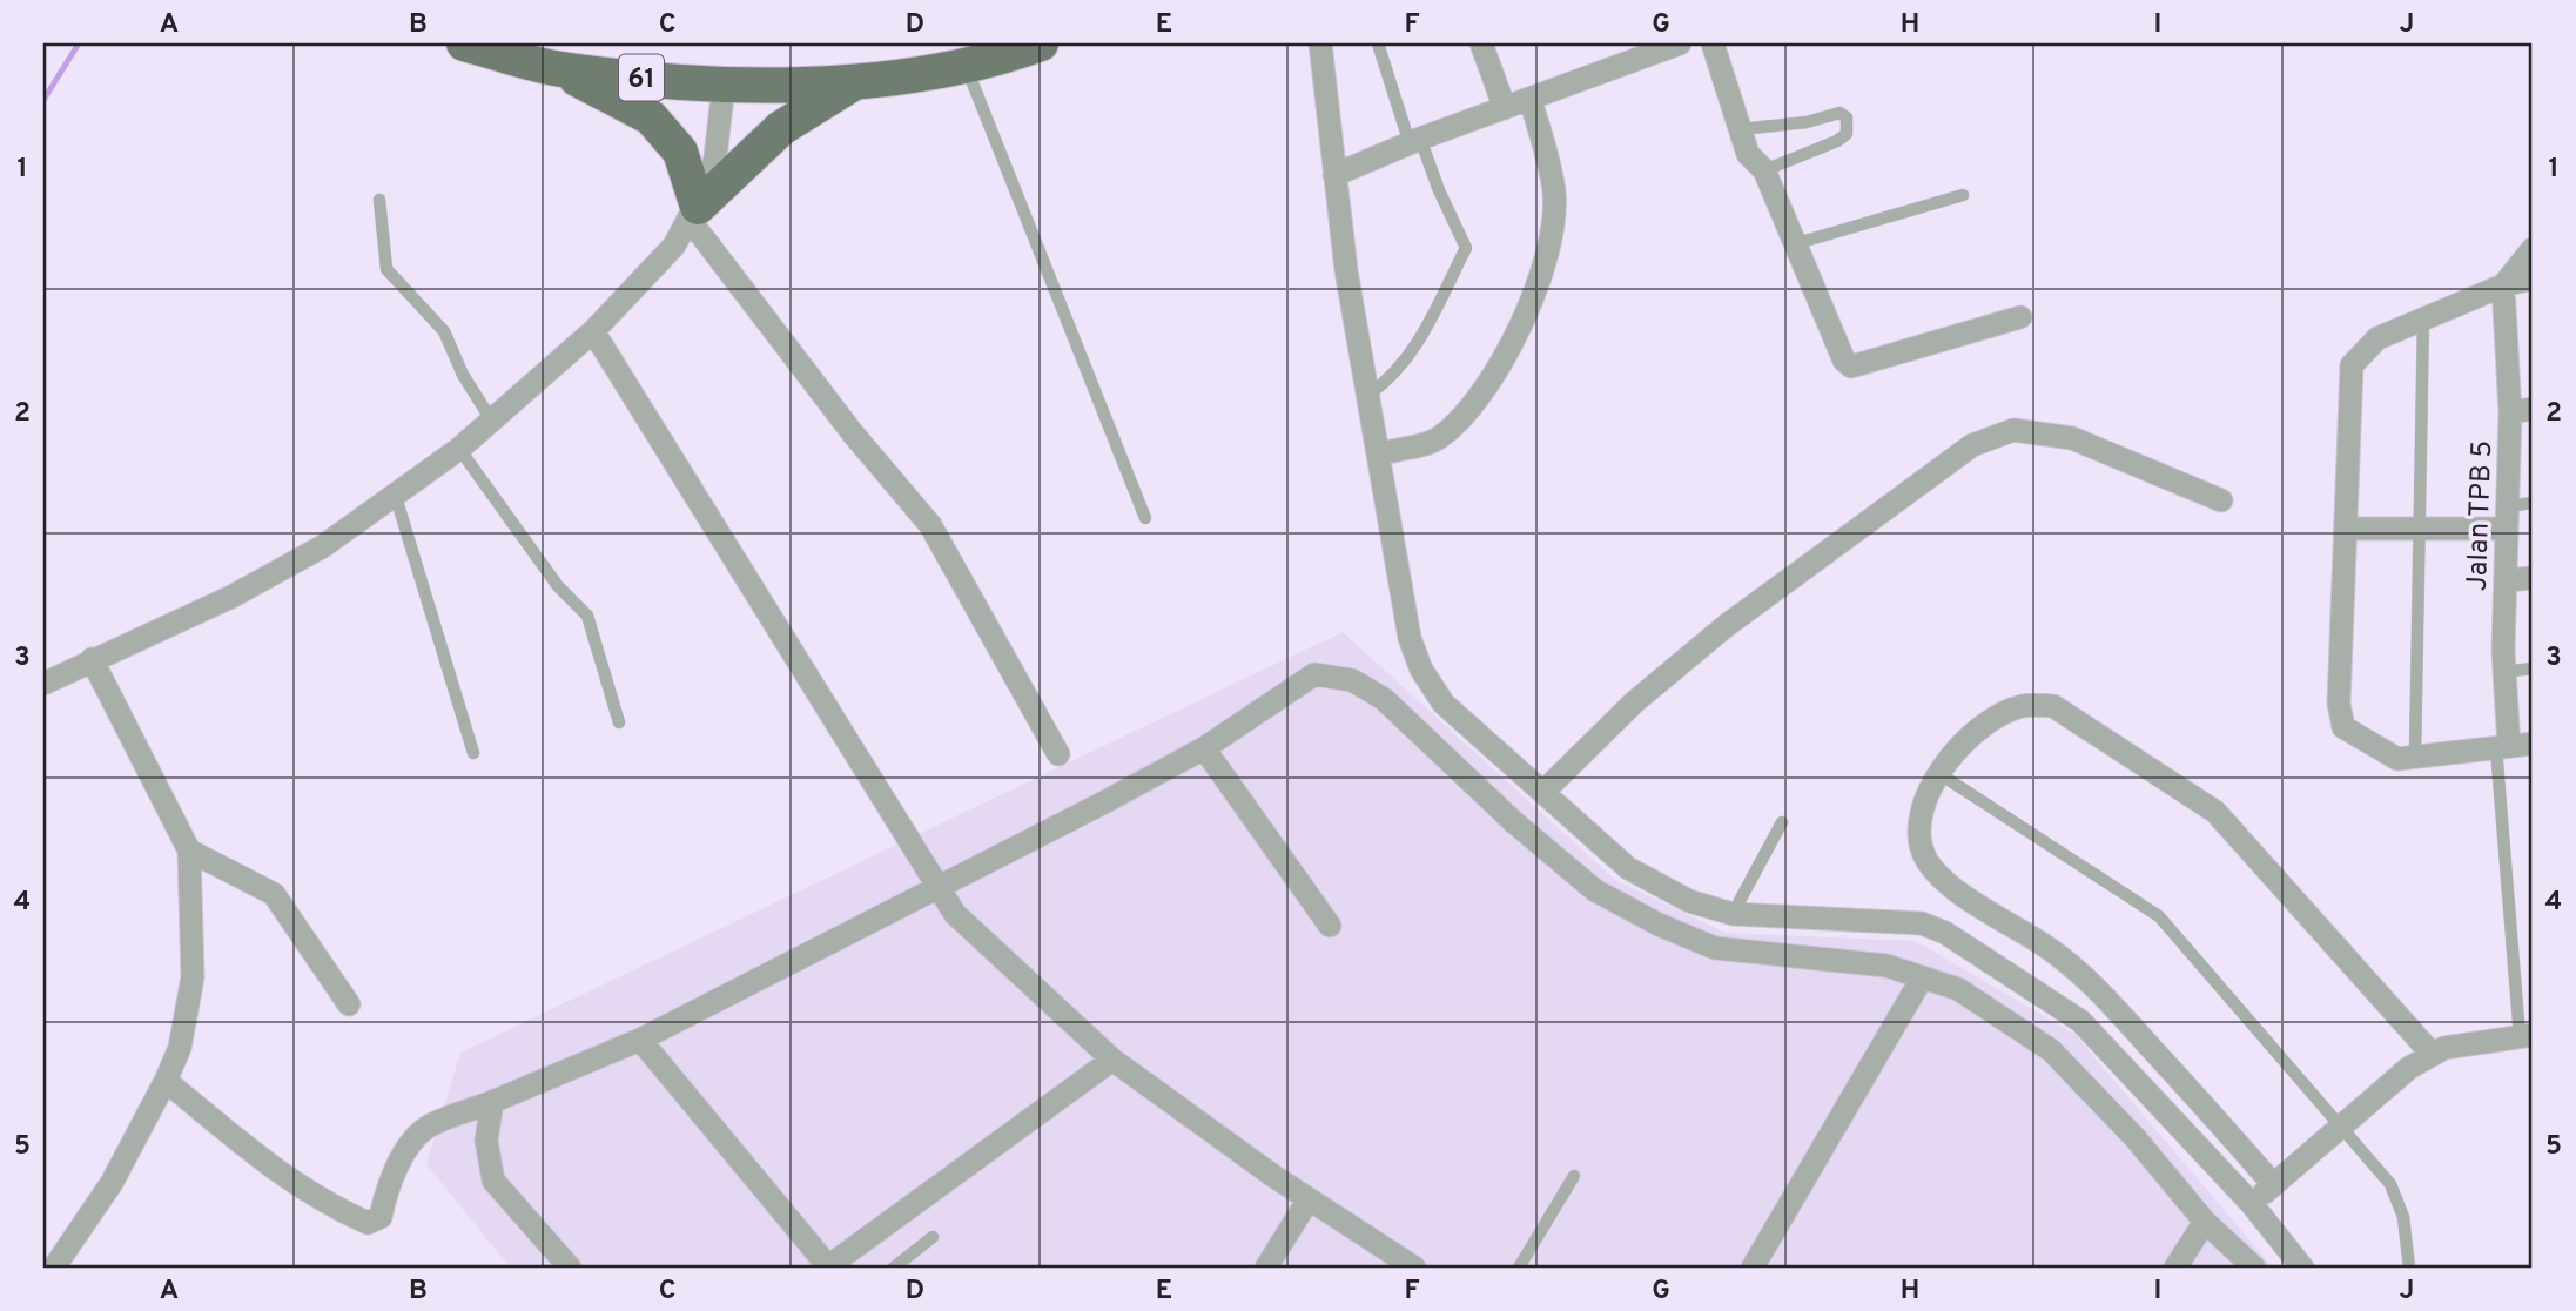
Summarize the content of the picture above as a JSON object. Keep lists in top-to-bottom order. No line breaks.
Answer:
{"streets":{"main road":["61"],"street":["Jalan TPB 5"]},"grid":{"columns":["A","B","C","D","E","F","G","H","I","J"],"rows":["1","2","3","4","5"]}}
